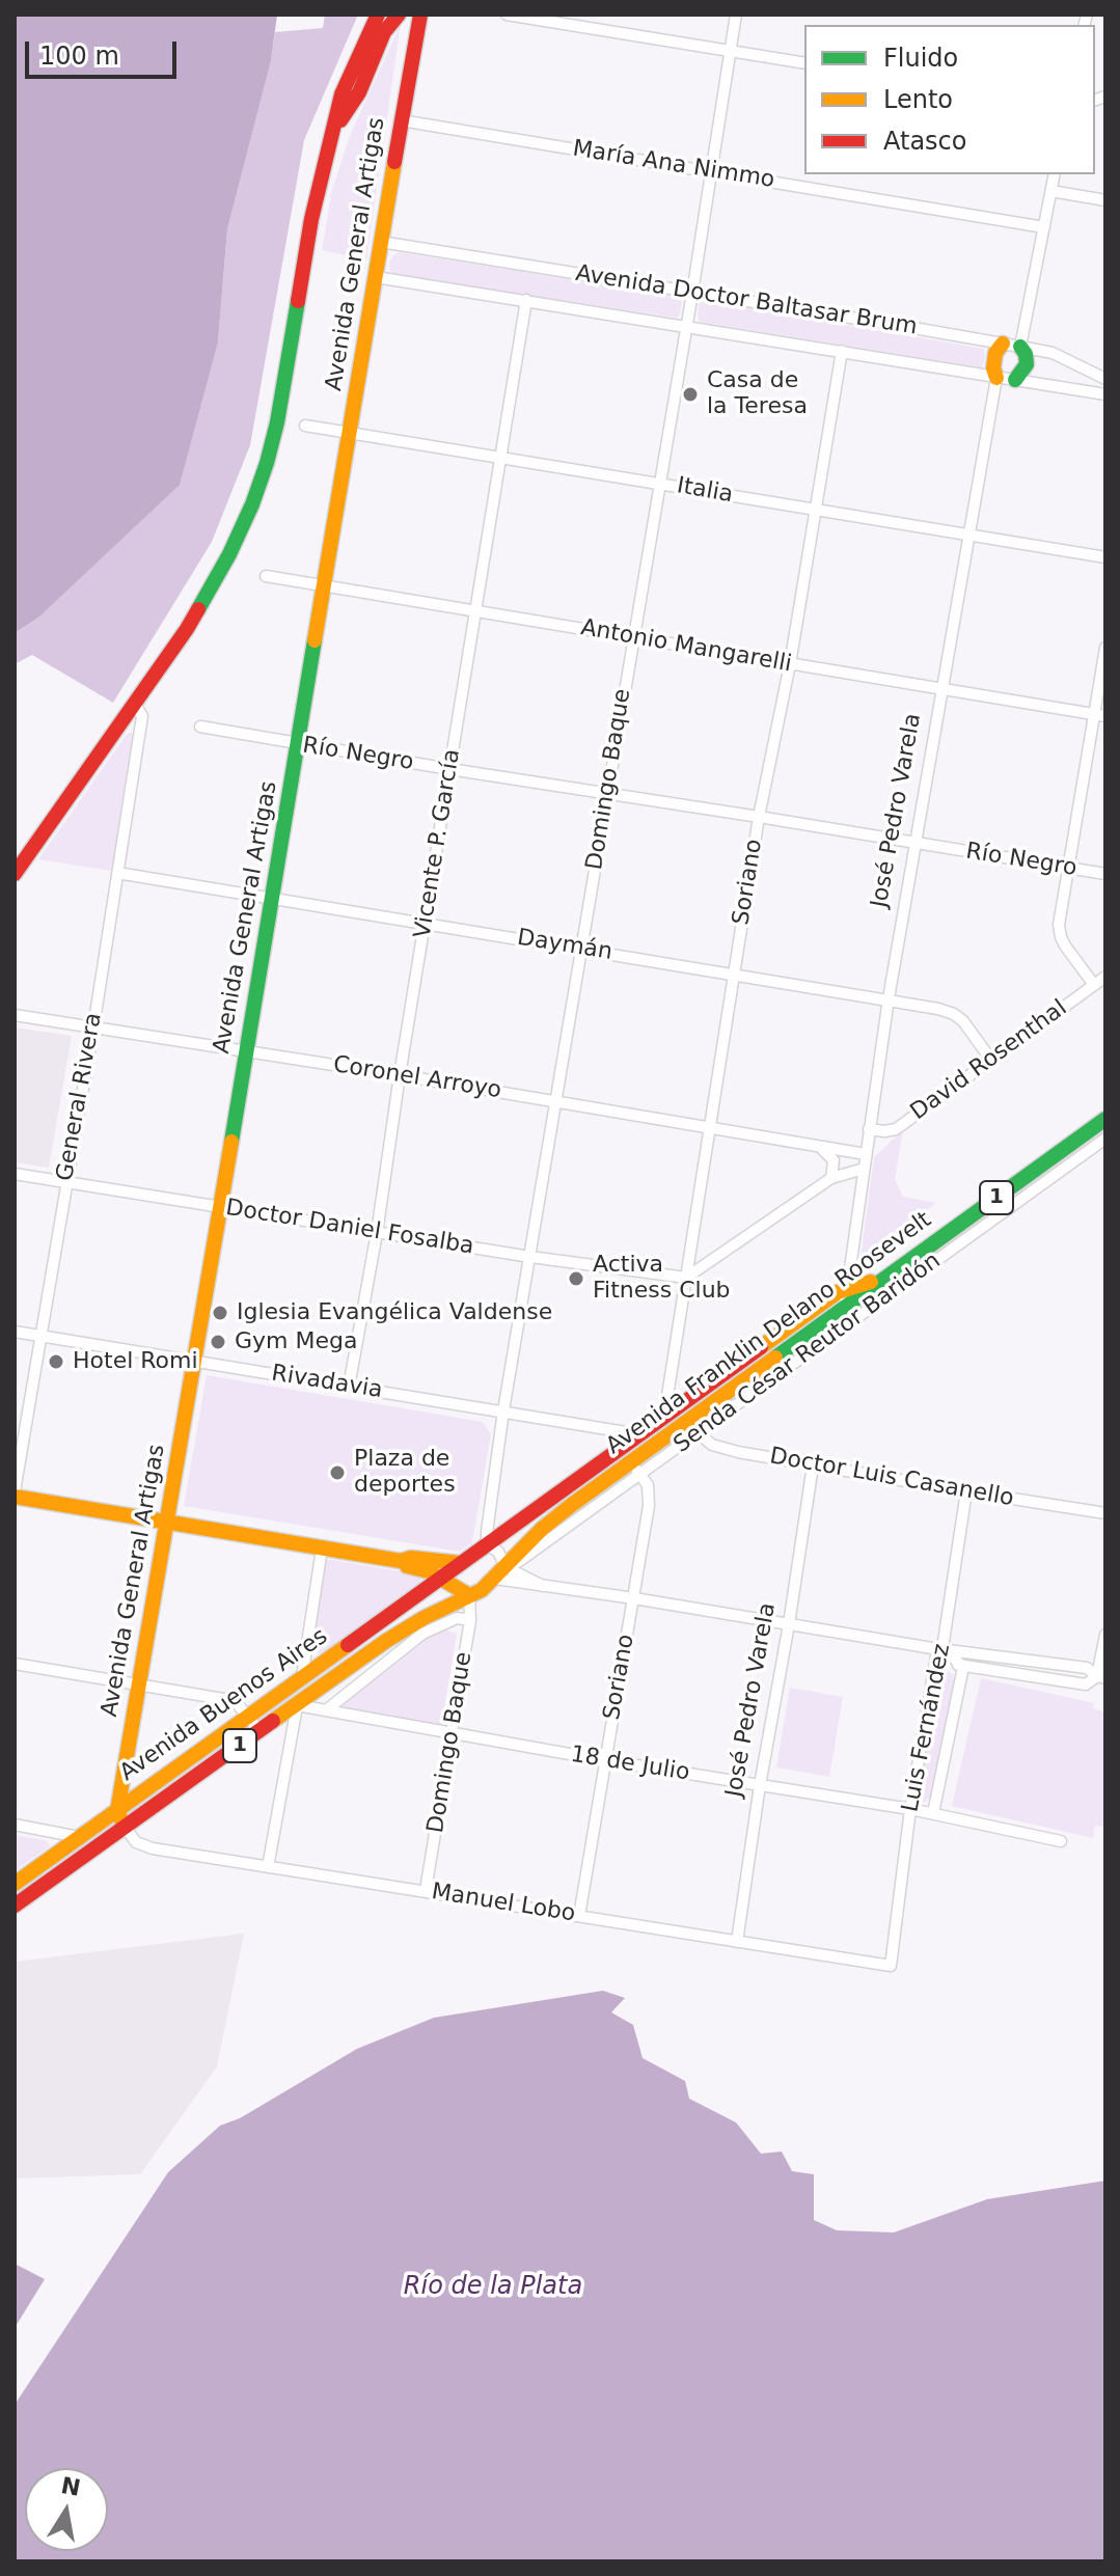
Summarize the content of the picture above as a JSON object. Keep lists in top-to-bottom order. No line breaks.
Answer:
{"streets":{"street":["María Ana Nimmo","Avenida General Artigas","Avenida Doctor Baltasar Brum","Italia","Antonio Mangarelli","Río Negro","Domingo Baque","José Pedro Varela","Vicente P. García","Soriano","Daymán","David Rosenthal","Coronel Arroyo","General Rivera","1","Doctor Daniel Fosalba","Avenida Franklin Delano Roosevelt","Senda César Reutor Baridón","Rivadavia","Doctor Luis Casanello","Avenida Buenos Aires","Luis Fernández","18 de Julio","Manuel Lobo"]},"crossings":[["María Ana Nimmo","Avenida General Artigas"],["María Ana Nimmo","Domingo Baque"],["Avenida General Artigas","Avenida Doctor Baltasar Brum"],["Avenida General Artigas","Italia"],["Avenida General Artigas","Antonio Mangarelli"],["Avenida General Artigas","Río Negro"],["Avenida General Artigas","Daymán"],["Avenida General Artigas","Coronel Arroyo"],["Avenida General Artigas","Doctor Daniel Fosalba"],["Avenida General Artigas","Rivadavia"],["Avenida General Artigas","Avenida Buenos Aires"],["Avenida Doctor Baltasar Brum","Domingo Baque"],["Avenida Doctor Baltasar Brum","José Pedro Varela"],["Avenida Doctor Baltasar Brum","Vicente P. García"],["Avenida Doctor Baltasar Brum","Soriano"],["Italia","Domingo Baque"],["Italia","José Pedro Varela"],["Italia","Vicente P. García"],["Italia","Soriano"],["Antonio Mangarelli","Domingo Baque"],["Antonio Mangarelli","José Pedro Varela"],["Antonio Mangarelli","Vicente P. García"],["Antonio Mangarelli","Soriano"],["Río Negro","Domingo Baque"],["Río Negro","José Pedro Varela"],["Río Negro","Vicente P. García"],["Río Negro","Soriano"],["Domingo Baque","Daymán"],["Domingo Baque","Coronel Arroyo"],["Domingo Baque","Doctor Daniel Fosalba"],["Domingo Baque","Avenida Franklin Delano Roosevelt"],["Domingo Baque","Rivadavia"],["Domingo Baque","Avenida Buenos Aires"],["Domingo Baque","18 de Julio"],["Domingo Baque","Manuel Lobo"],["José Pedro Varela","Daymán"],["José Pedro Varela","David Rosenthal"],["José Pedro Varela","Coronel Arroyo"],["José Pedro Varela","Avenida Franklin Delano Roosevelt"],["José Pedro Varela","Senda César Reutor Baridón"],["José Pedro Varela","Doctor Luis Casanello"],["José Pedro Varela","18 de Julio"],["José Pedro Varela","Manuel Lobo"],["Vicente P. García","Daymán"],["Vicente P. García","Coronel Arroyo"],["Vicente P. García","Doctor Daniel Fosalba"],["Vicente P. García","Rivadavia"],["Soriano","Daymán"],["Soriano","Coronel Arroyo"],["Soriano","Doctor Daniel Fosalba"],["Soriano","Avenida Franklin Delano Roosevelt"],["Soriano","18 de Julio"],["Soriano","Manuel Lobo"],["Daymán","David Rosenthal"],["Daymán","General Rivera"],["Coronel Arroyo","General Rivera"],["General Rivera","Doctor Daniel Fosalba"],["General Rivera","Rivadavia"],["Avenida Franklin Delano Roosevelt","Senda César Reutor Baridón"],["Avenida Franklin Delano Roosevelt","Rivadavia"],["Avenida Franklin Delano Roosevelt","Doctor Luis Casanello"],["Avenida Franklin Delano Roosevelt","Avenida Buenos Aires"],["Doctor Luis Casanello","Luis Fernández"],["Avenida Buenos Aires","18 de Julio"],["Avenida Buenos Aires","Manuel Lobo"],["Luis Fernández","18 de Julio"],["Luis Fernández","Manuel Lobo"]],"water":["Río de la Plata"],"places":["Casa de la Teresa","Activa Fitness Club","Iglesia Evangélica Valdense","Gym Mega","Hotel Romi","Plaza de deportes"],"legend":["Fluido","Lento","Atasco"],"scale_bar":"100 m","north":"top"}
